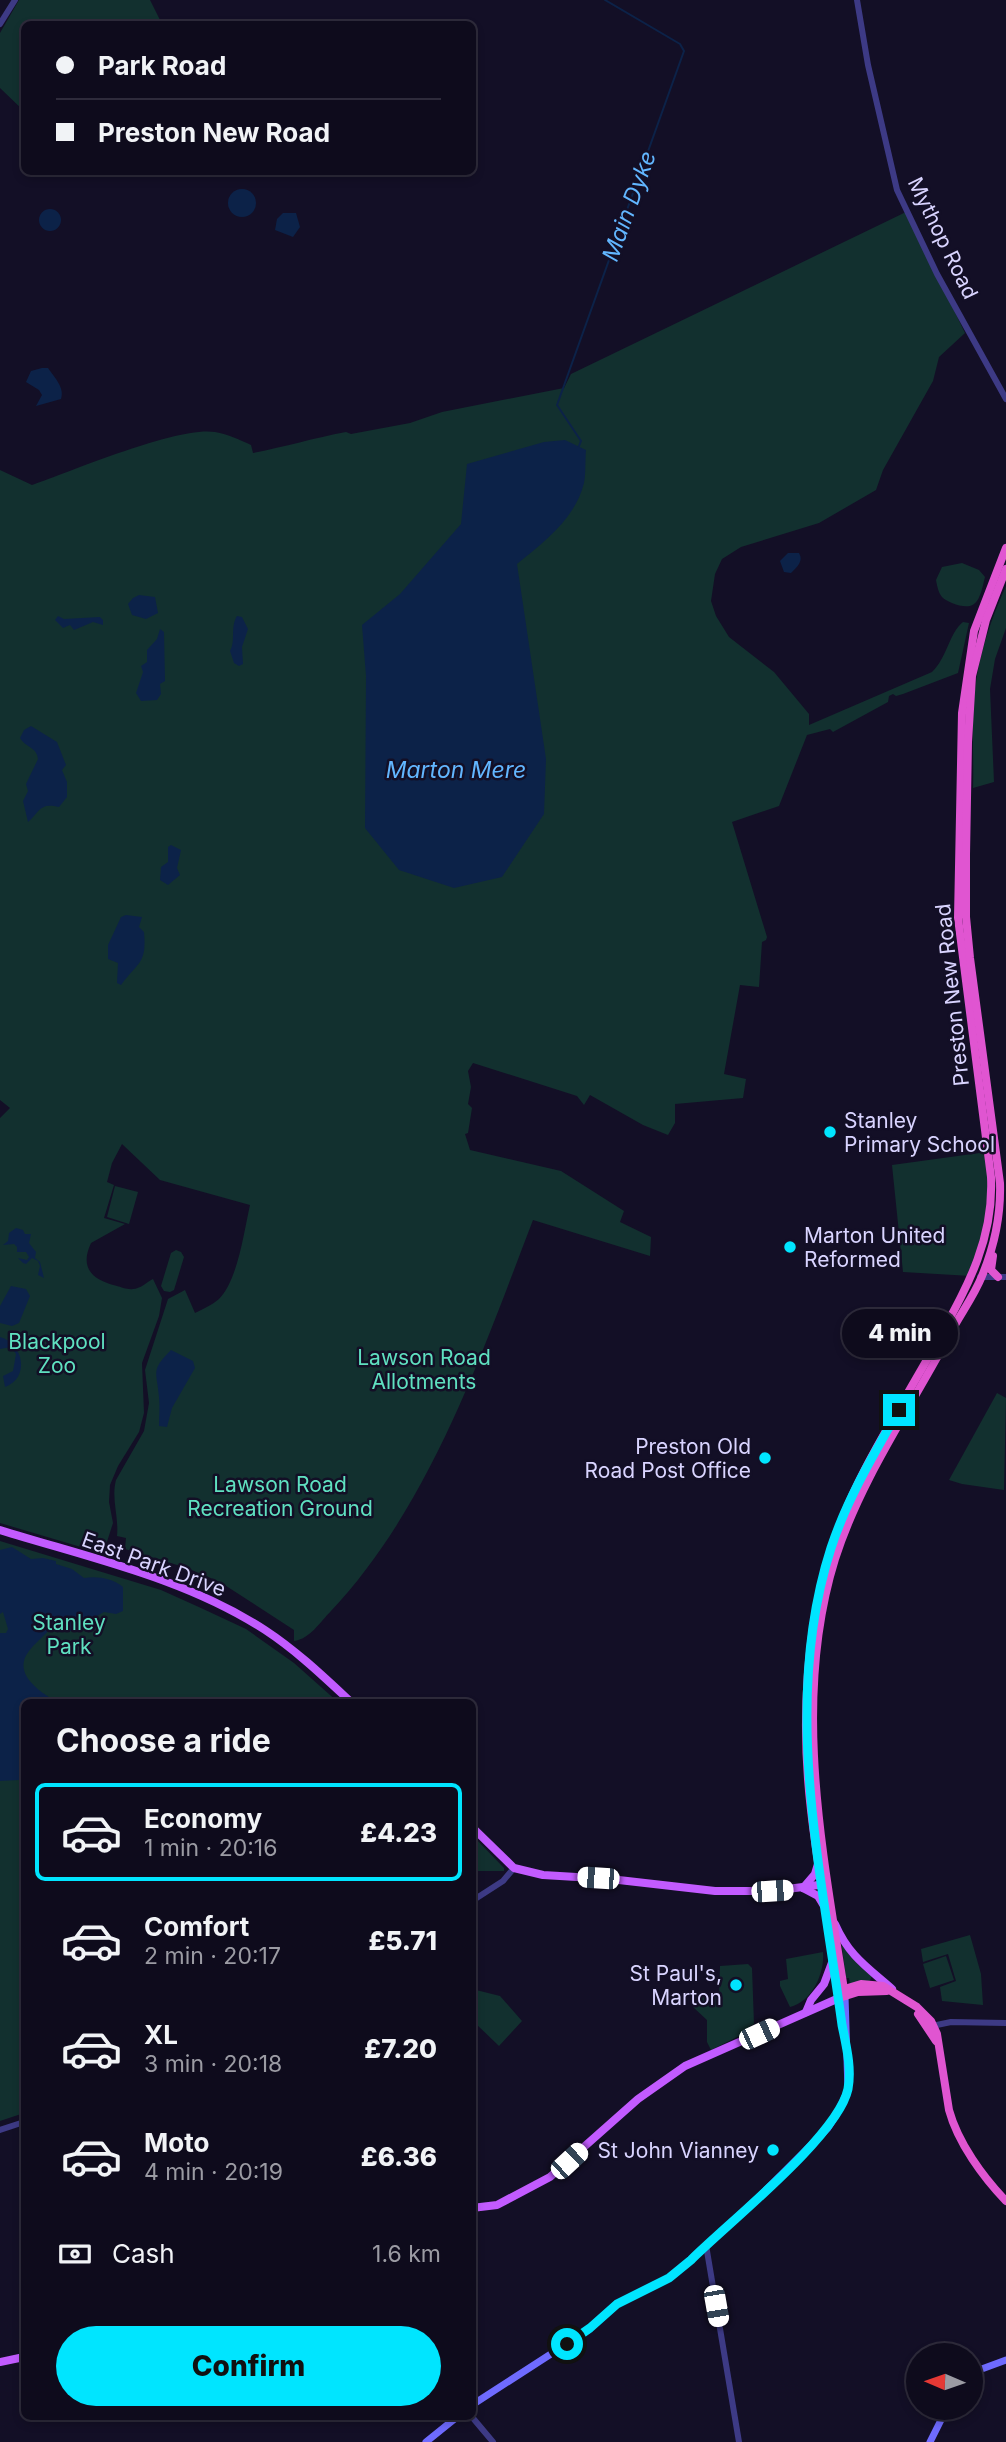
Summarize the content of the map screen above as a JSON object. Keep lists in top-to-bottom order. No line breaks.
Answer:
{"streets":{"highway":["Preston New Road"],"main road":["East Park Drive"],"street":["Mythop Road"]},"water":["Main Dyke","Marton Mere"],"parks":["Blackpool Zoo","Lawson Road Allotments","Lawson Road Recreation Ground","Stanley Park"],"places":["Stanley Primary School","Marton United Reformed","Preston Old Road Post Office","St Paul's, Marton","St John Vianney"],"north":"left","page":{"banner":["Park Road","Preston New Road"],"bubble":"4 min","heading":"Choose a ride","list":[{"name":"Economy","note":"1 min · 20:16","value":"£4.23"},{"name":"Comfort","note":"2 min · 20:17","value":"£5.71"},{"name":"XL","note":"3 min · 20:18","value":"£7.20"},{"name":"Moto","note":"4 min · 20:19","value":"£6.36"}],"pay":["Cash","1.6 km"],"buttons":"Confirm"}}
